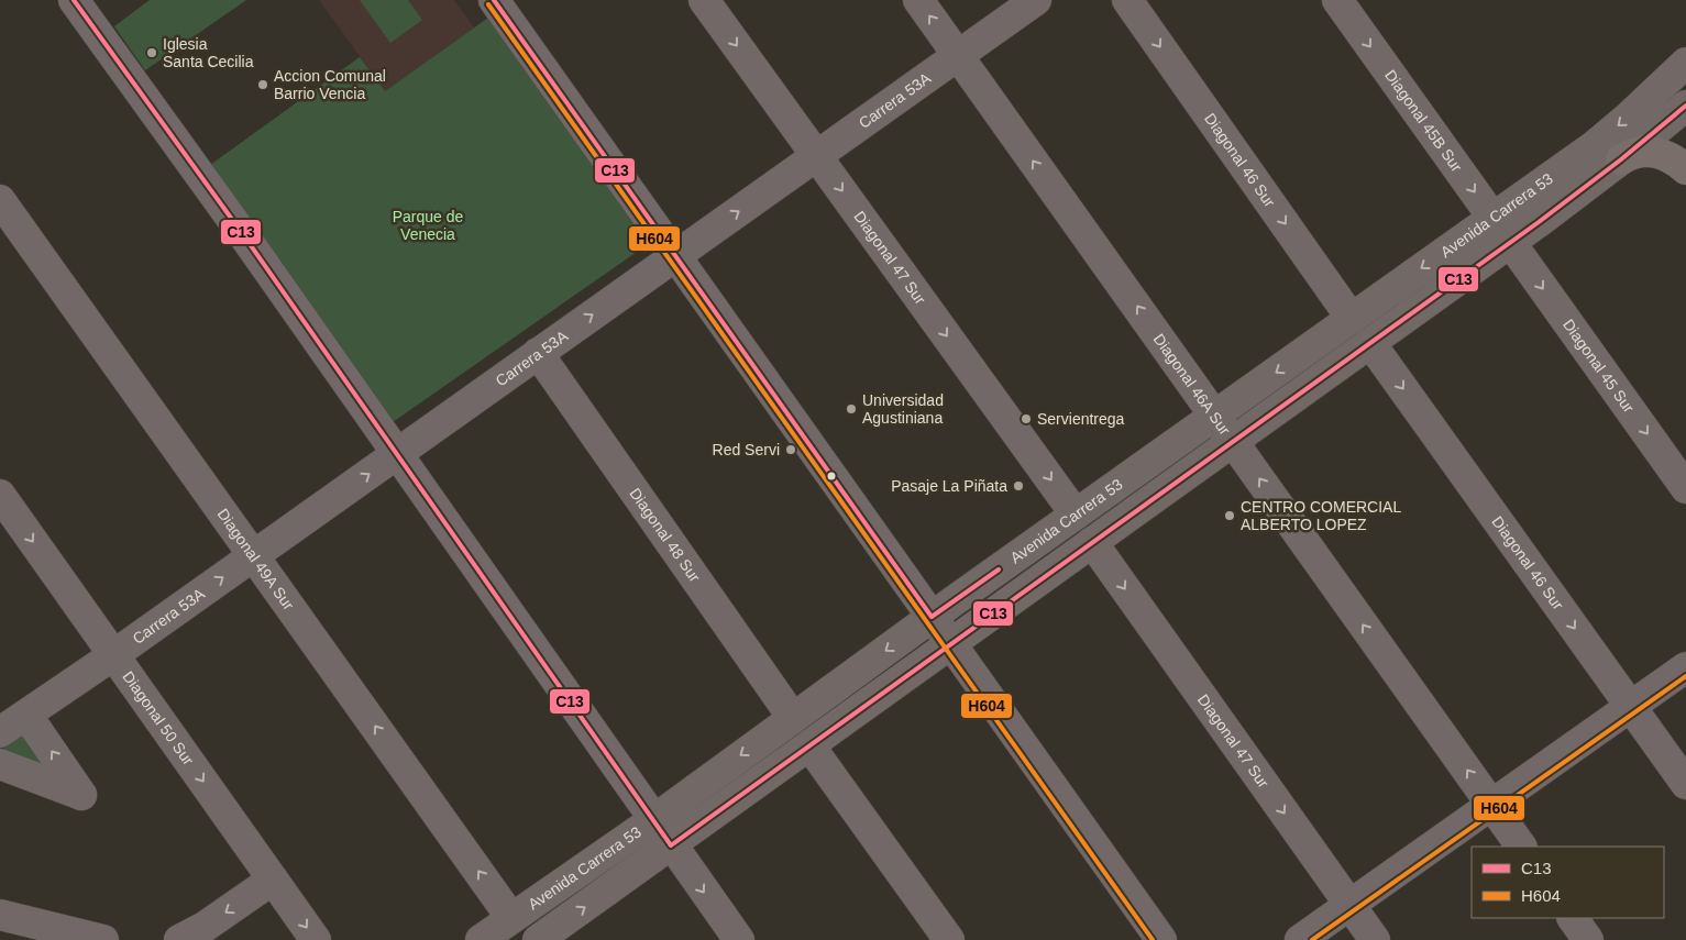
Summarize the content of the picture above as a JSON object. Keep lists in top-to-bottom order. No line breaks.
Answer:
{"streets":{"main road":["Avenida Carrera 53"],"street":["Carrera 53A","Diagonal 45B Sur","Diagonal 46 Sur","Diagonal 47 Sur","Diagonal 45 Sur","Diagonal 46A Sur","Diagonal 48 Sur","Diagonal 49A Sur","Diagonal 50 Sur"]},"crossings":[["Carrera 53A","Diagonal 47 Sur"],["Carrera 53A","Diagonal 46A Sur"],["Carrera 53A","Diagonal 48 Sur"],["Carrera 53A","Diagonal 49A Sur"],["Carrera 53A","Diagonal 50 Sur"],["Diagonal 45B Sur","Avenida Carrera 53"],["Diagonal 45B Sur","Diagonal 45 Sur"],["Diagonal 46 Sur","Avenida Carrera 53"],["Avenida Carrera 53","Diagonal 47 Sur"],["Avenida Carrera 53","Diagonal 45 Sur"],["Avenida Carrera 53","Diagonal 46A Sur"],["Avenida Carrera 53","Diagonal 48 Sur"],["Avenida Carrera 53","Diagonal 49A Sur"]],"one_way":["Carrera 53A","Diagonal 45B Sur","Diagonal 46 Sur","Diagonal 45 Sur","Diagonal 46A Sur","Diagonal 50 Sur"],"parks":["Parque de Venecia"],"places":["Iglesia Santa Cecilia","Accion Comunal Barrio Vencia","Universidad Agustiniana","Servientrega","Red Servi","Pasaje La Piñata","CENTRO COMERCIAL ALBERTO LOPEZ"],"lines":["transit line C13","transit line H604"],"legend":["C13","H604"]}
